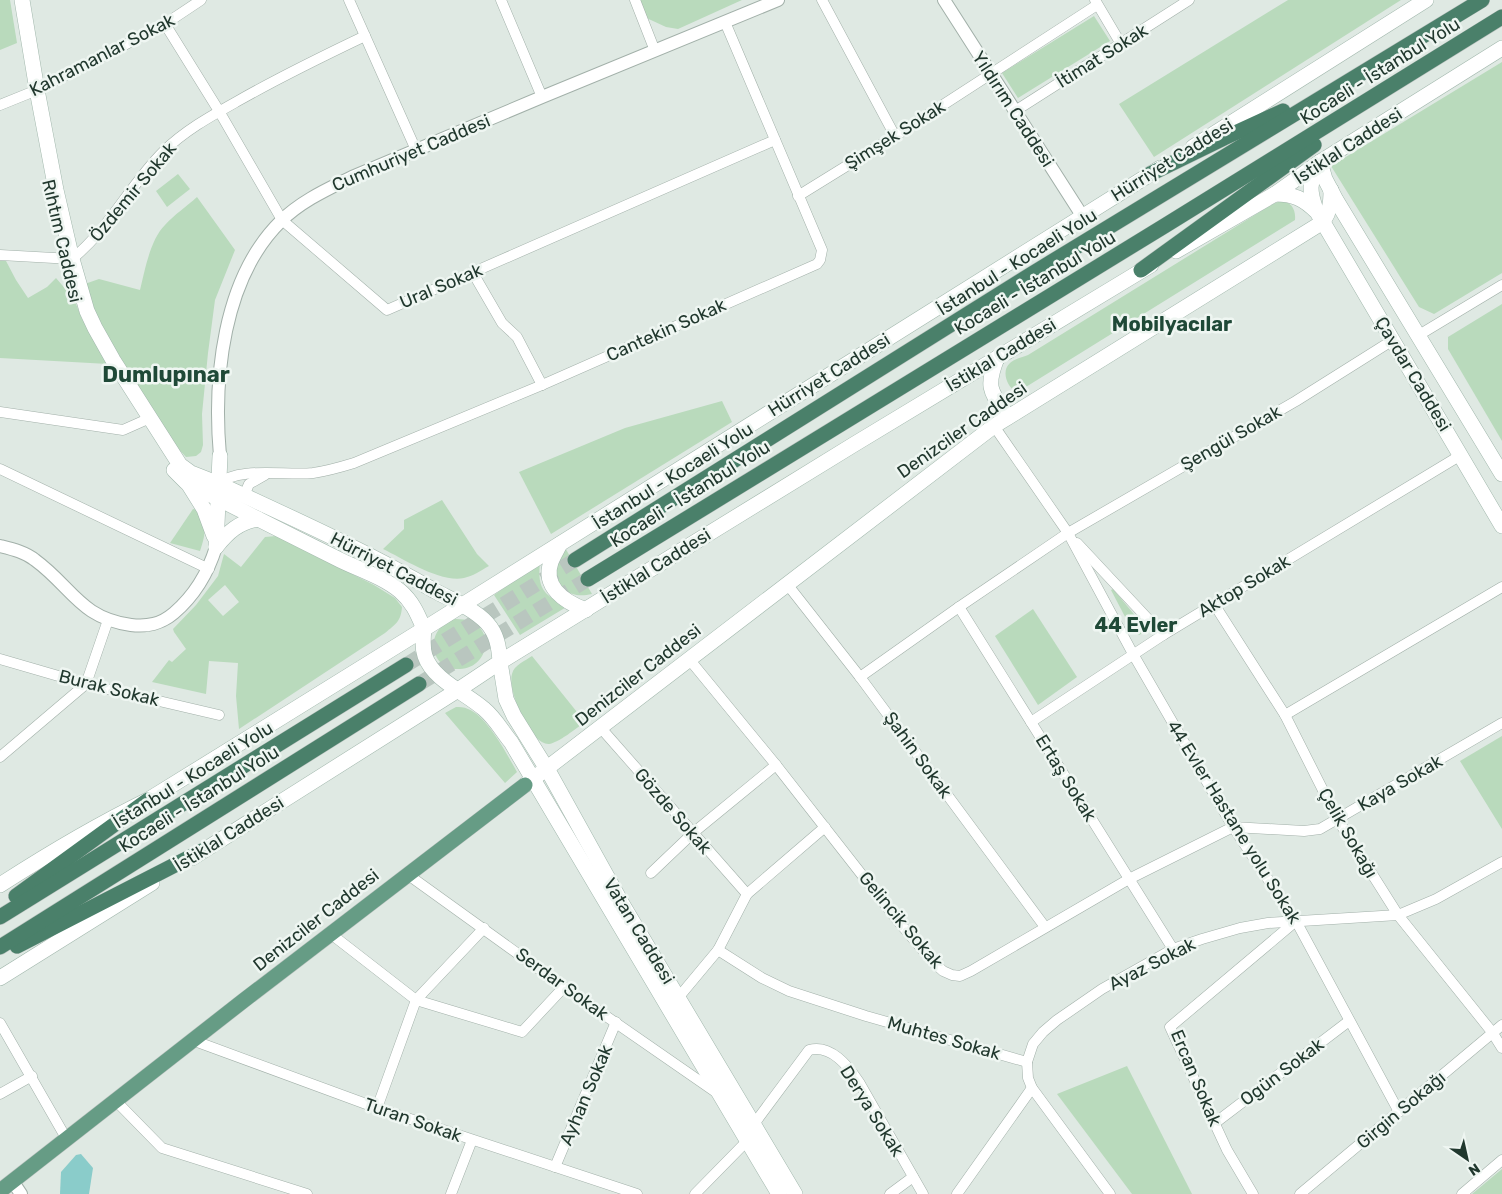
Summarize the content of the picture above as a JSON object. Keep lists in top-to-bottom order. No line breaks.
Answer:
{"streets":{"highway":["Kocaeli - İstanbul Yolu","İstanbul - Kocaeli Yolu"],"main road":["İstiklal Caddesi","Hürriyet Caddesi","Rıhtım Caddesi","Çavdar Caddesi","Denizciler Caddesi","Vatan Caddesi"],"street":["Kahramanlar Sokak","İtimat Sokak","Yıldırım Caddesi","Şimşek Sokak","Cumhuriyet Caddesi","Özdemir Sokak","Ural Sokak","Cantekin Sokak","Şengül Sokak","Aktop Sokak","Burak Sokak","Şahin Sokak","Ertaş Sokak","Kaya Sokak","Gözde Sokak","44 Evler Hastane yolu Sokak","Çelik Sokağı","Gelincik Sokak","Ayaz Sokak","Serdar Sokak","Muhtes Sokak","Ogün Sokak","Ercan Sokak","Ayhan Sokak","Girgin Sokağı","Derya Sokak","Turan Sokak"]},"crossings":[["Kahramanlar Sokak","Rıhtım Caddesi"],["Kahramanlar Sokak","Ural Sokak"],["İtimat Sokak","Yıldırım Caddesi"],["Yıldırım Caddesi","Şimşek Sokak"],["Yıldırım Caddesi","Hürriyet Caddesi"],["Şimşek Sokak","Cantekin Sokak"],["İstiklal Caddesi","Hürriyet Caddesi"],["İstiklal Caddesi","Çavdar Caddesi"],["İstiklal Caddesi","Vatan Caddesi"],["Cumhuriyet Caddesi","Ural Sokak"],["Cumhuriyet Caddesi","Cantekin Sokak"],["Hürriyet Caddesi","Cantekin Sokak"],["Hürriyet Caddesi","Vatan Caddesi"],["Özdemir Sokak","Rıhtım Caddesi"],["Özdemir Sokak","Ural Sokak"],["Ural Sokak","Cantekin Sokak"],["Çavdar Caddesi","Denizciler Caddesi"],["Çavdar Caddesi","Şengül Sokak"],["Çavdar Caddesi","Aktop Sokak"],["Denizciler Caddesi","Şahin Sokak"],["Denizciler Caddesi","Gözde Sokak"],["Denizciler Caddesi","44 Evler Hastane yolu Sokak"],["Denizciler Caddesi","Gelincik Sokak"],["Denizciler Caddesi","Vatan Caddesi"],["Denizciler Caddesi","Serdar Sokak"],["Denizciler Caddesi","Turan Sokak"],["Şengül Sokak","Şahin Sokak"],["Şengül Sokak","Ertaş Sokak"],["Şengül Sokak","44 Evler Hastane yolu Sokak"],["Aktop Sokak","Ertaş Sokak"],["Aktop Sokak","44 Evler Hastane yolu Sokak"],["Aktop Sokak","Çelik Sokağı"],["Şahin Sokak","Gelincik Sokak"],["Ertaş Sokak","Gelincik Sokak"],["Ertaş Sokak","Ayaz Sokak"],["Kaya Sokak","44 Evler Hastane yolu Sokak"],["Kaya Sokak","Çelik Sokağı"],["Kaya Sokak","Gelincik Sokak"],["44 Evler Hastane yolu Sokak","Gelincik Sokak"],["44 Evler Hastane yolu Sokak","Ayaz Sokak"],["44 Evler Hastane yolu Sokak","Ogün Sokak"],["44 Evler Hastane yolu Sokak","Ercan Sokak"],["44 Evler Hastane yolu Sokak","Girgin Sokağı"],["Çelik Sokağı","Ayaz Sokak"],["Çelik Sokağı","Girgin Sokağı"],["Vatan Caddesi","Serdar Sokak"],["Vatan Caddesi","Derya Sokak"],["Ayaz Sokak","Muhtes Sokak"],["Ayaz Sokak","Ercan Sokak"],["Serdar Sokak","Ayhan Sokak"],["Ogün Sokak","Ercan Sokak"],["Ayhan Sokak","Turan Sokak"]],"districts":["Mobilyacılar","Dumlupınar","44 Evler"],"north":"bottom right"}
